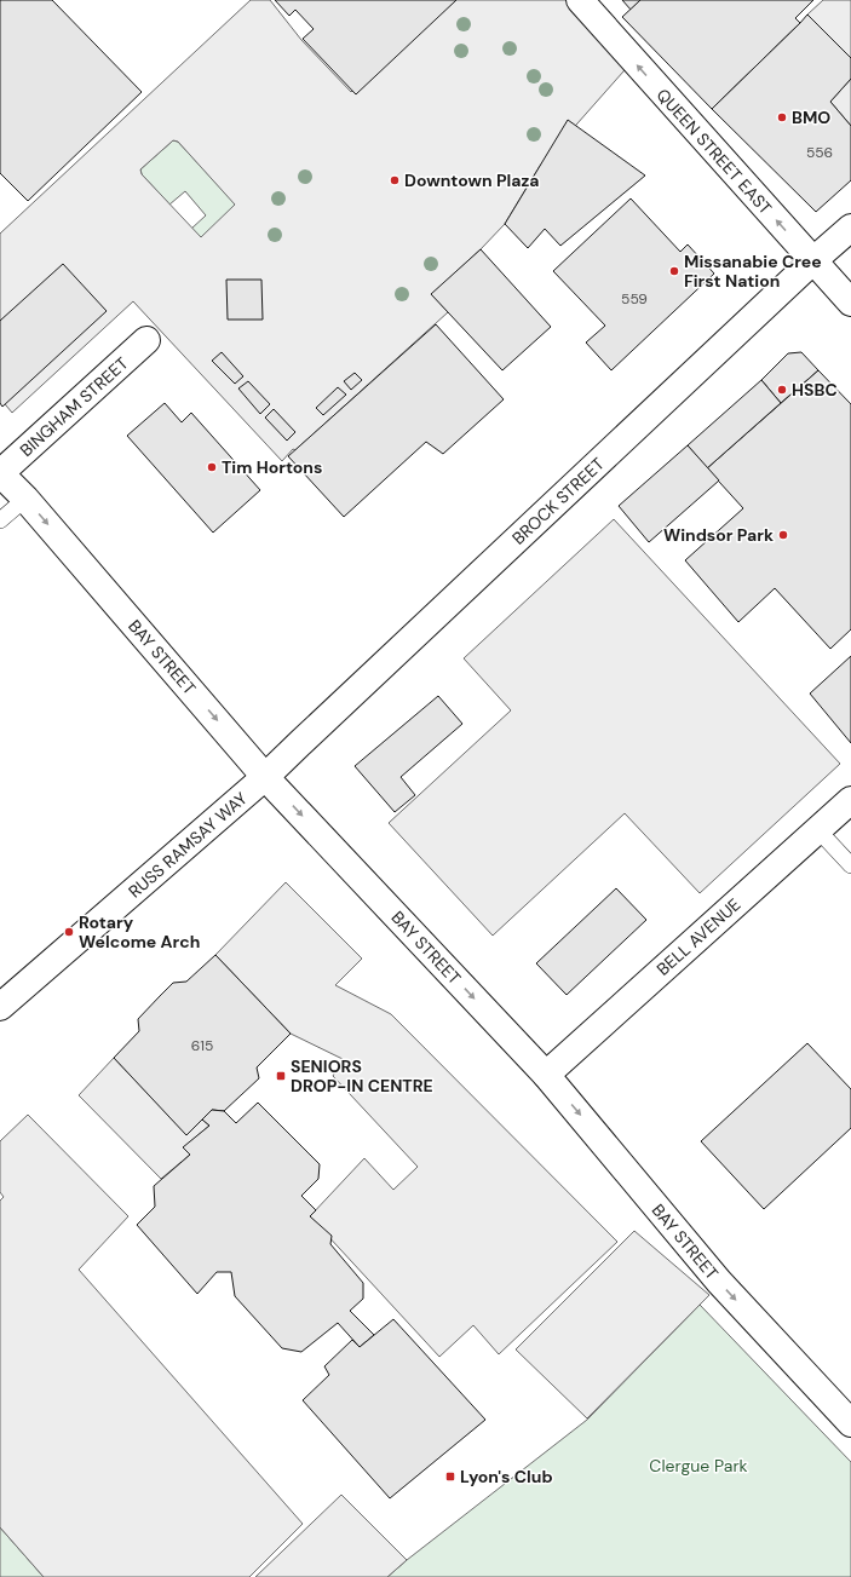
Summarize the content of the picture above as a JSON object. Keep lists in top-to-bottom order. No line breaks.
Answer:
{"streets":{"street":["QUEEN STREET EAST","BINGHAM STREET","BROCK STREET","BAY STREET","RUSS RAMSAY WAY","BELL AVENUE"]},"crossings":[["QUEEN STREET EAST","BROCK STREET"],["BINGHAM STREET","BAY STREET"],["BROCK STREET","BAY STREET"],["BROCK STREET","RUSS RAMSAY WAY"],["BAY STREET","RUSS RAMSAY WAY"],["BAY STREET","BELL AVENUE"]],"one_way":["QUEEN STREET EAST","BAY STREET"],"parks":["Clergue Park"],"places":{"other":["BMO","Downtown Plaza","Missanabie Cree First Nation","HSBC","Tim Hortons","Windsor Park","Rotary Welcome Arch"],"transit":["SENIORS DROP-IN CENTRE","Lyon's Club"]},"house_numbers":["556","559","615"]}
